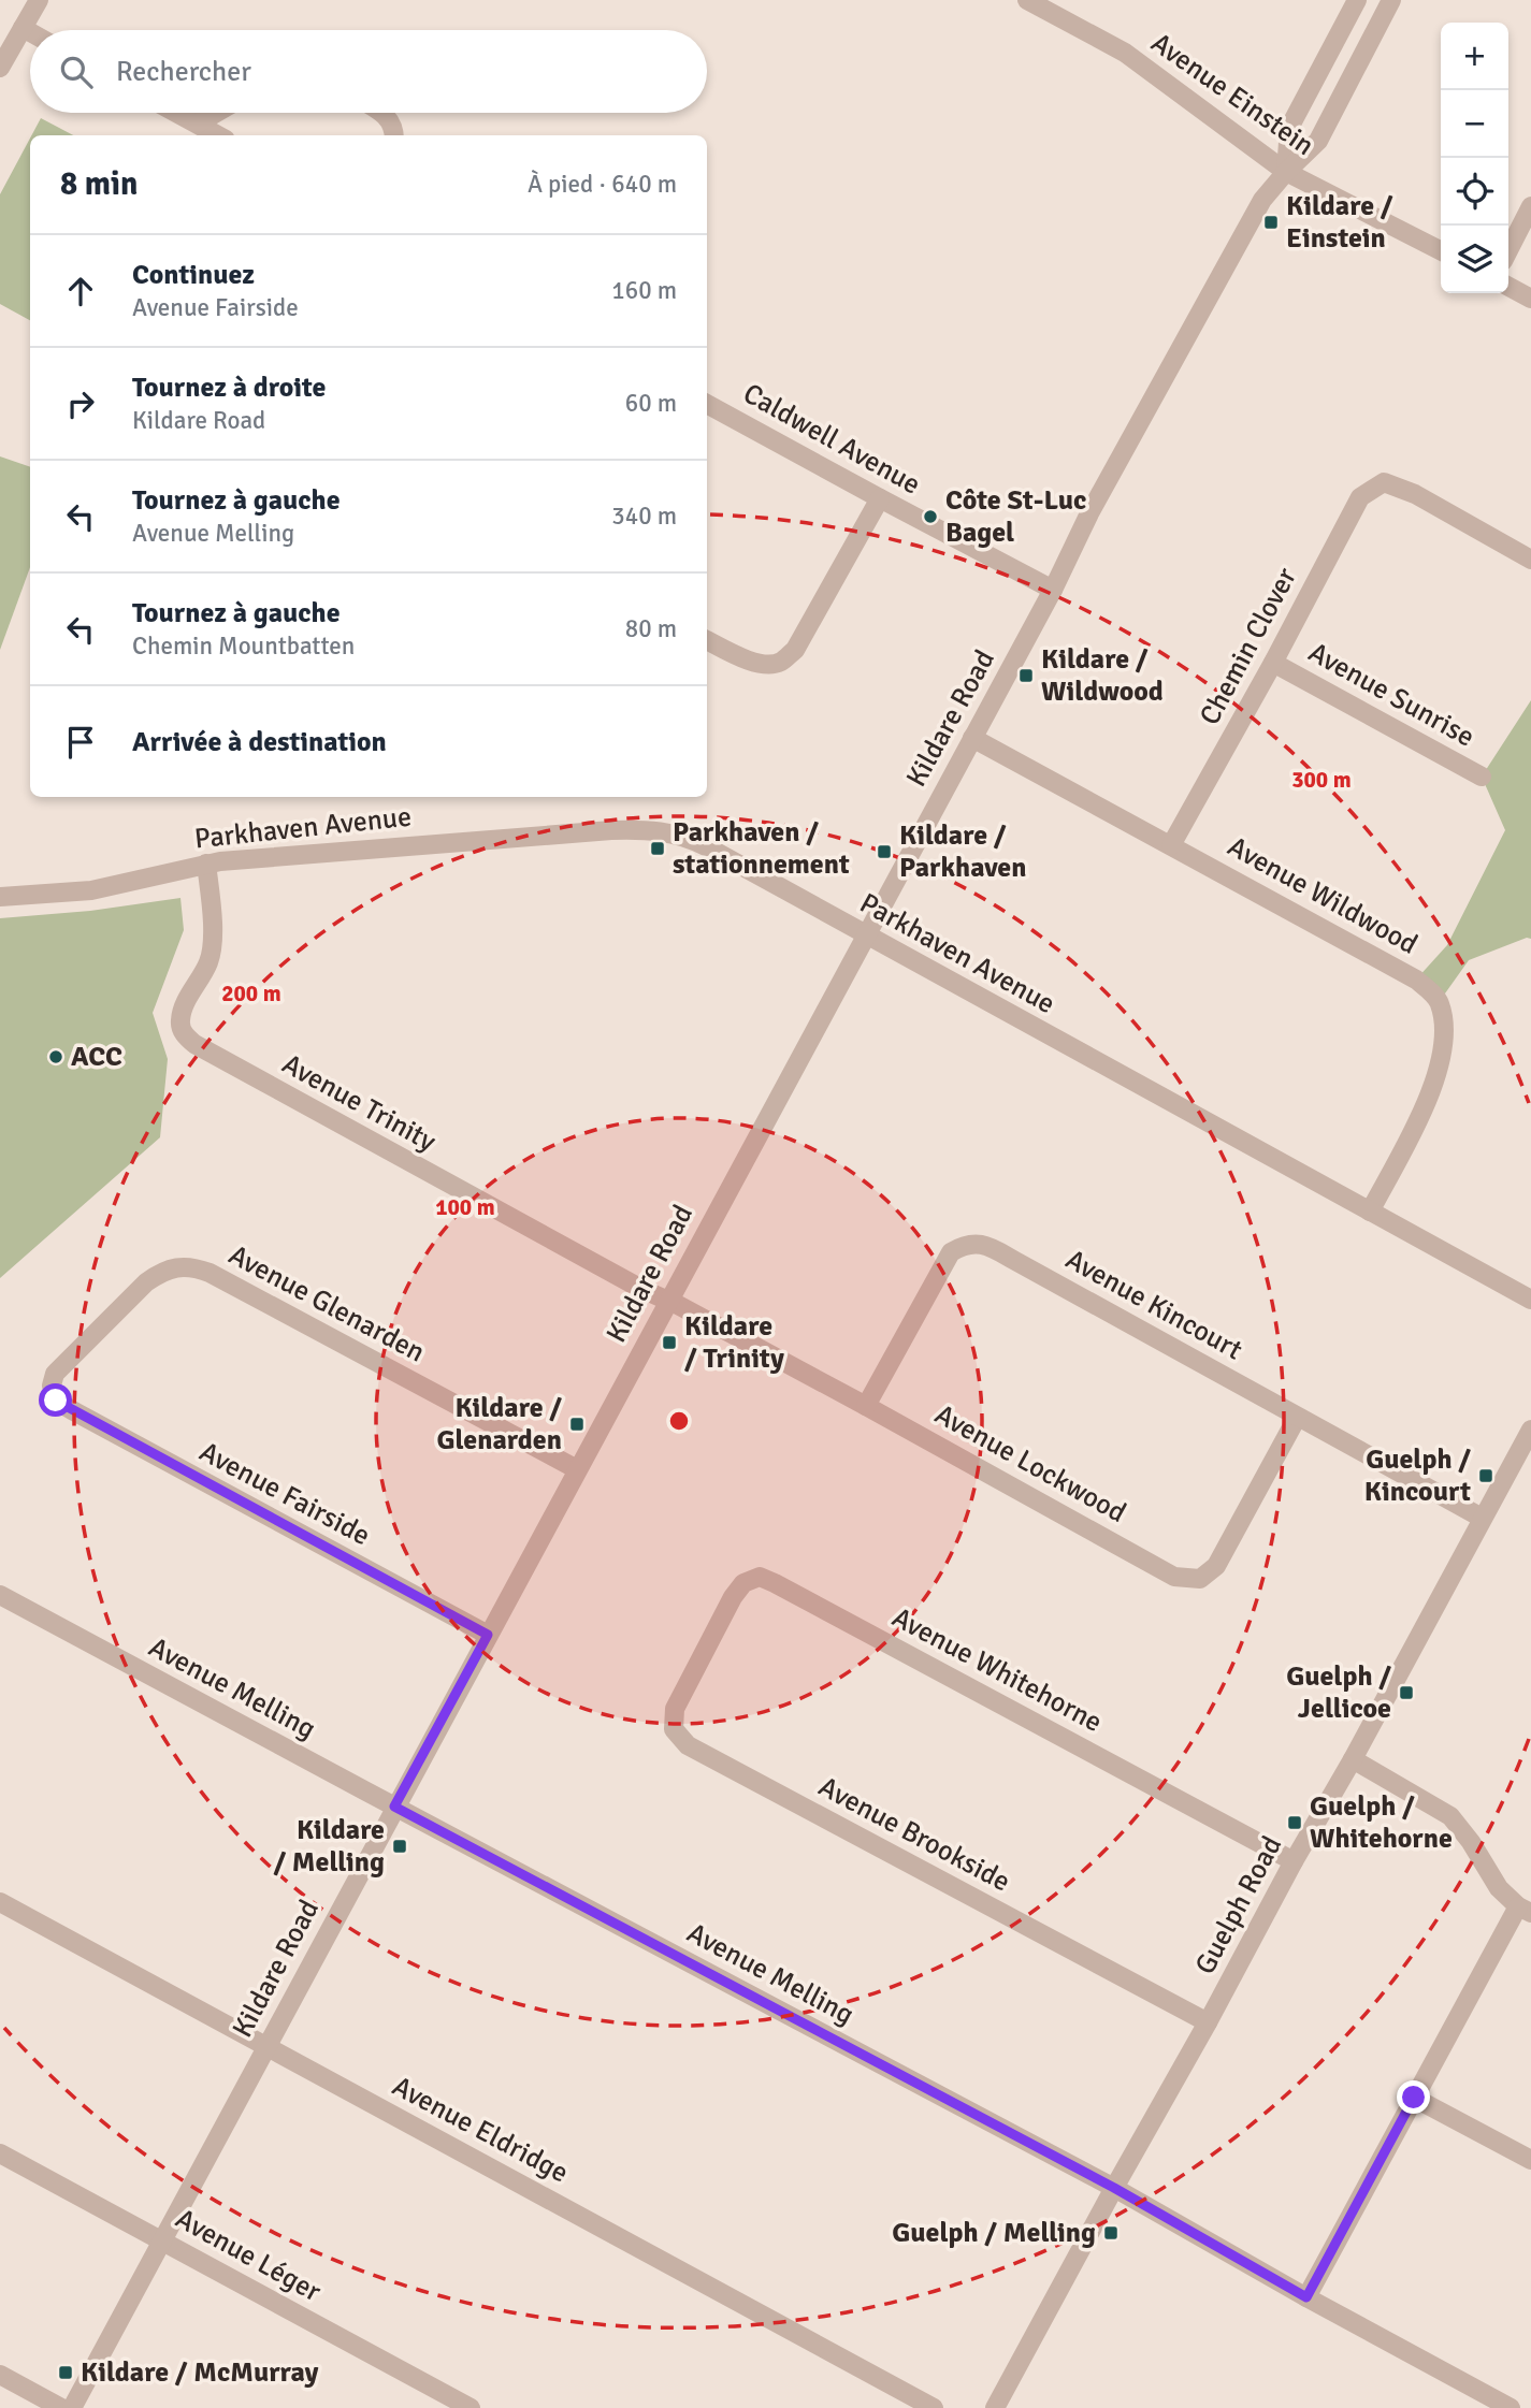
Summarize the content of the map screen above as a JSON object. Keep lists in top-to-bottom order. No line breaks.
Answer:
{"streets":{"street":["Avenue Einstein","Caldwell Avenue","Chemin Clover","Avenue Sunrise","Kildare Road","Parkhaven Avenue","Avenue Wildwood","Avenue Trinity","Avenue Glenarden","Avenue Kincourt","Avenue Lockwood","Avenue Fairside","Avenue Whitehorne","Avenue Melling","Avenue Brookside","Guelph Road","Avenue Eldridge","Avenue Léger"]},"crossings":[["Avenue Einstein","Kildare Road"],["Caldwell Avenue","Kildare Road"],["Chemin Clover","Avenue Sunrise"],["Chemin Clover","Avenue Wildwood"],["Kildare Road","Parkhaven Avenue"],["Kildare Road","Avenue Wildwood"],["Kildare Road","Avenue Trinity"],["Kildare Road","Avenue Glenarden"],["Kildare Road","Avenue Lockwood"],["Kildare Road","Avenue Fairside"],["Kildare Road","Avenue Melling"],["Kildare Road","Avenue Eldridge"],["Kildare Road","Avenue Léger"],["Parkhaven Avenue","Avenue Wildwood"],["Parkhaven Avenue","Avenue Trinity"],["Avenue Trinity","Avenue Lockwood"],["Avenue Glenarden","Avenue Fairside"],["Avenue Kincourt","Avenue Lockwood"],["Avenue Kincourt","Guelph Road"],["Avenue Whitehorne","Avenue Brookside"],["Avenue Whitehorne","Guelph Road"],["Avenue Melling","Guelph Road"],["Avenue Brookside","Guelph Road"]],"places":{"transit":["Kildare / Einstein","Kildare / Wildwood","Parkhaven / stationnement","Kildare / Parkhaven","Kildare / Trinity","Kildare / Glenarden","Guelph / Kincourt","Guelph / Jellicoe","Guelph / Whitehorne","Kildare / Melling","Guelph / Melling","Kildare / McMurray"],"other":["Côte St-Luc Bagel","ACC"]},"page":{"map_buttons":["+","−"],"search":"Rechercher","heading":["8 min","À pied · 640 m"],"list":[["Continuez","Avenue Fairside","160 m"],["Tournez à droite","Kildare Road","60 m"],["Tournez à gauche","Avenue Melling","340 m"],["Tournez à gauche","Chemin Mountbatten","80 m"],"Arrivée à destination"]},"rings":["300 m","200 m","100 m"]}
